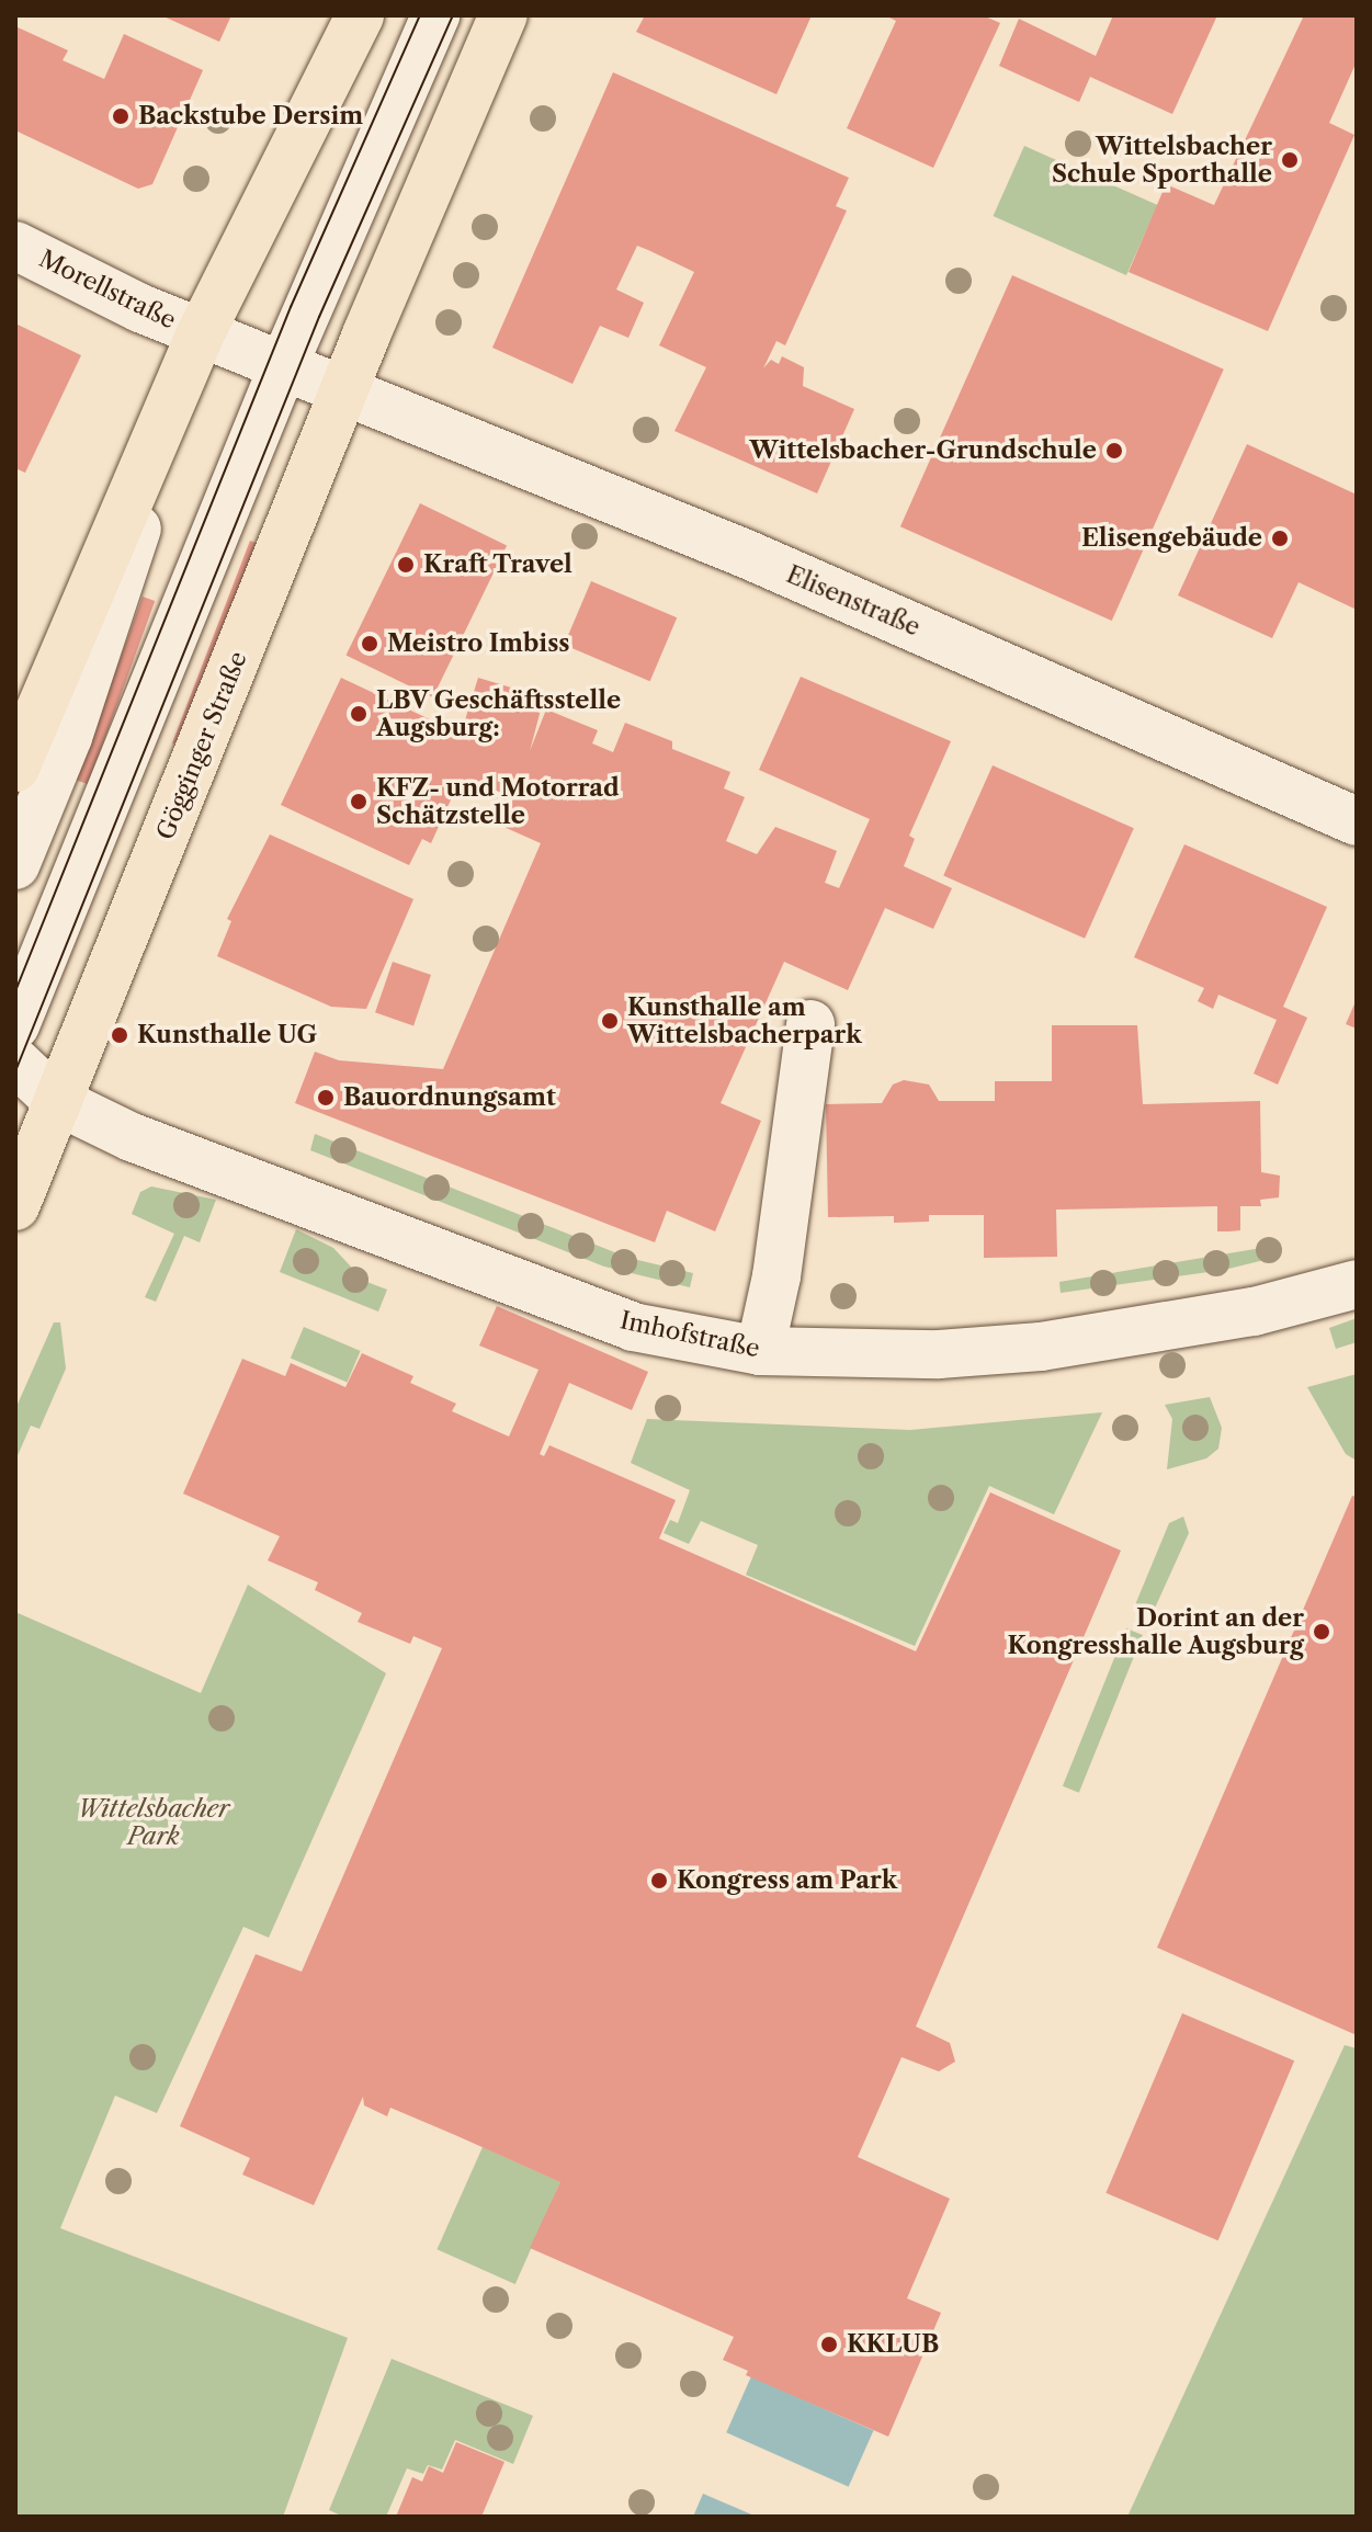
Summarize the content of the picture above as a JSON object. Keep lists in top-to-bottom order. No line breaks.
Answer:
{"streets":{"main road":["Gögginger Straße"],"street":["Morellstraße","Elisenstraße","Imhofstraße"]},"crossings":[["Elisenstraße","Gögginger Straße"],["Gögginger Straße","Imhofstraße"]],"parks":["Wittelsbacher Park"],"places":["Backstube Dersim","Wittelsbacher Schule Sporthalle","Wittelsbacher-Grundschule","Elisengebäude","Kraft Travel","Meistro Imbiss","LBV Geschäftsstelle Augsburg:","KFZ- und Motorrad Schätzstelle","Kunsthalle am Wittelsbacherpark","Kunsthalle UG","Bauordnungsamt","Dorint an der Kongresshalle Augsburg","Kongress am Park","KKLUB"]}
